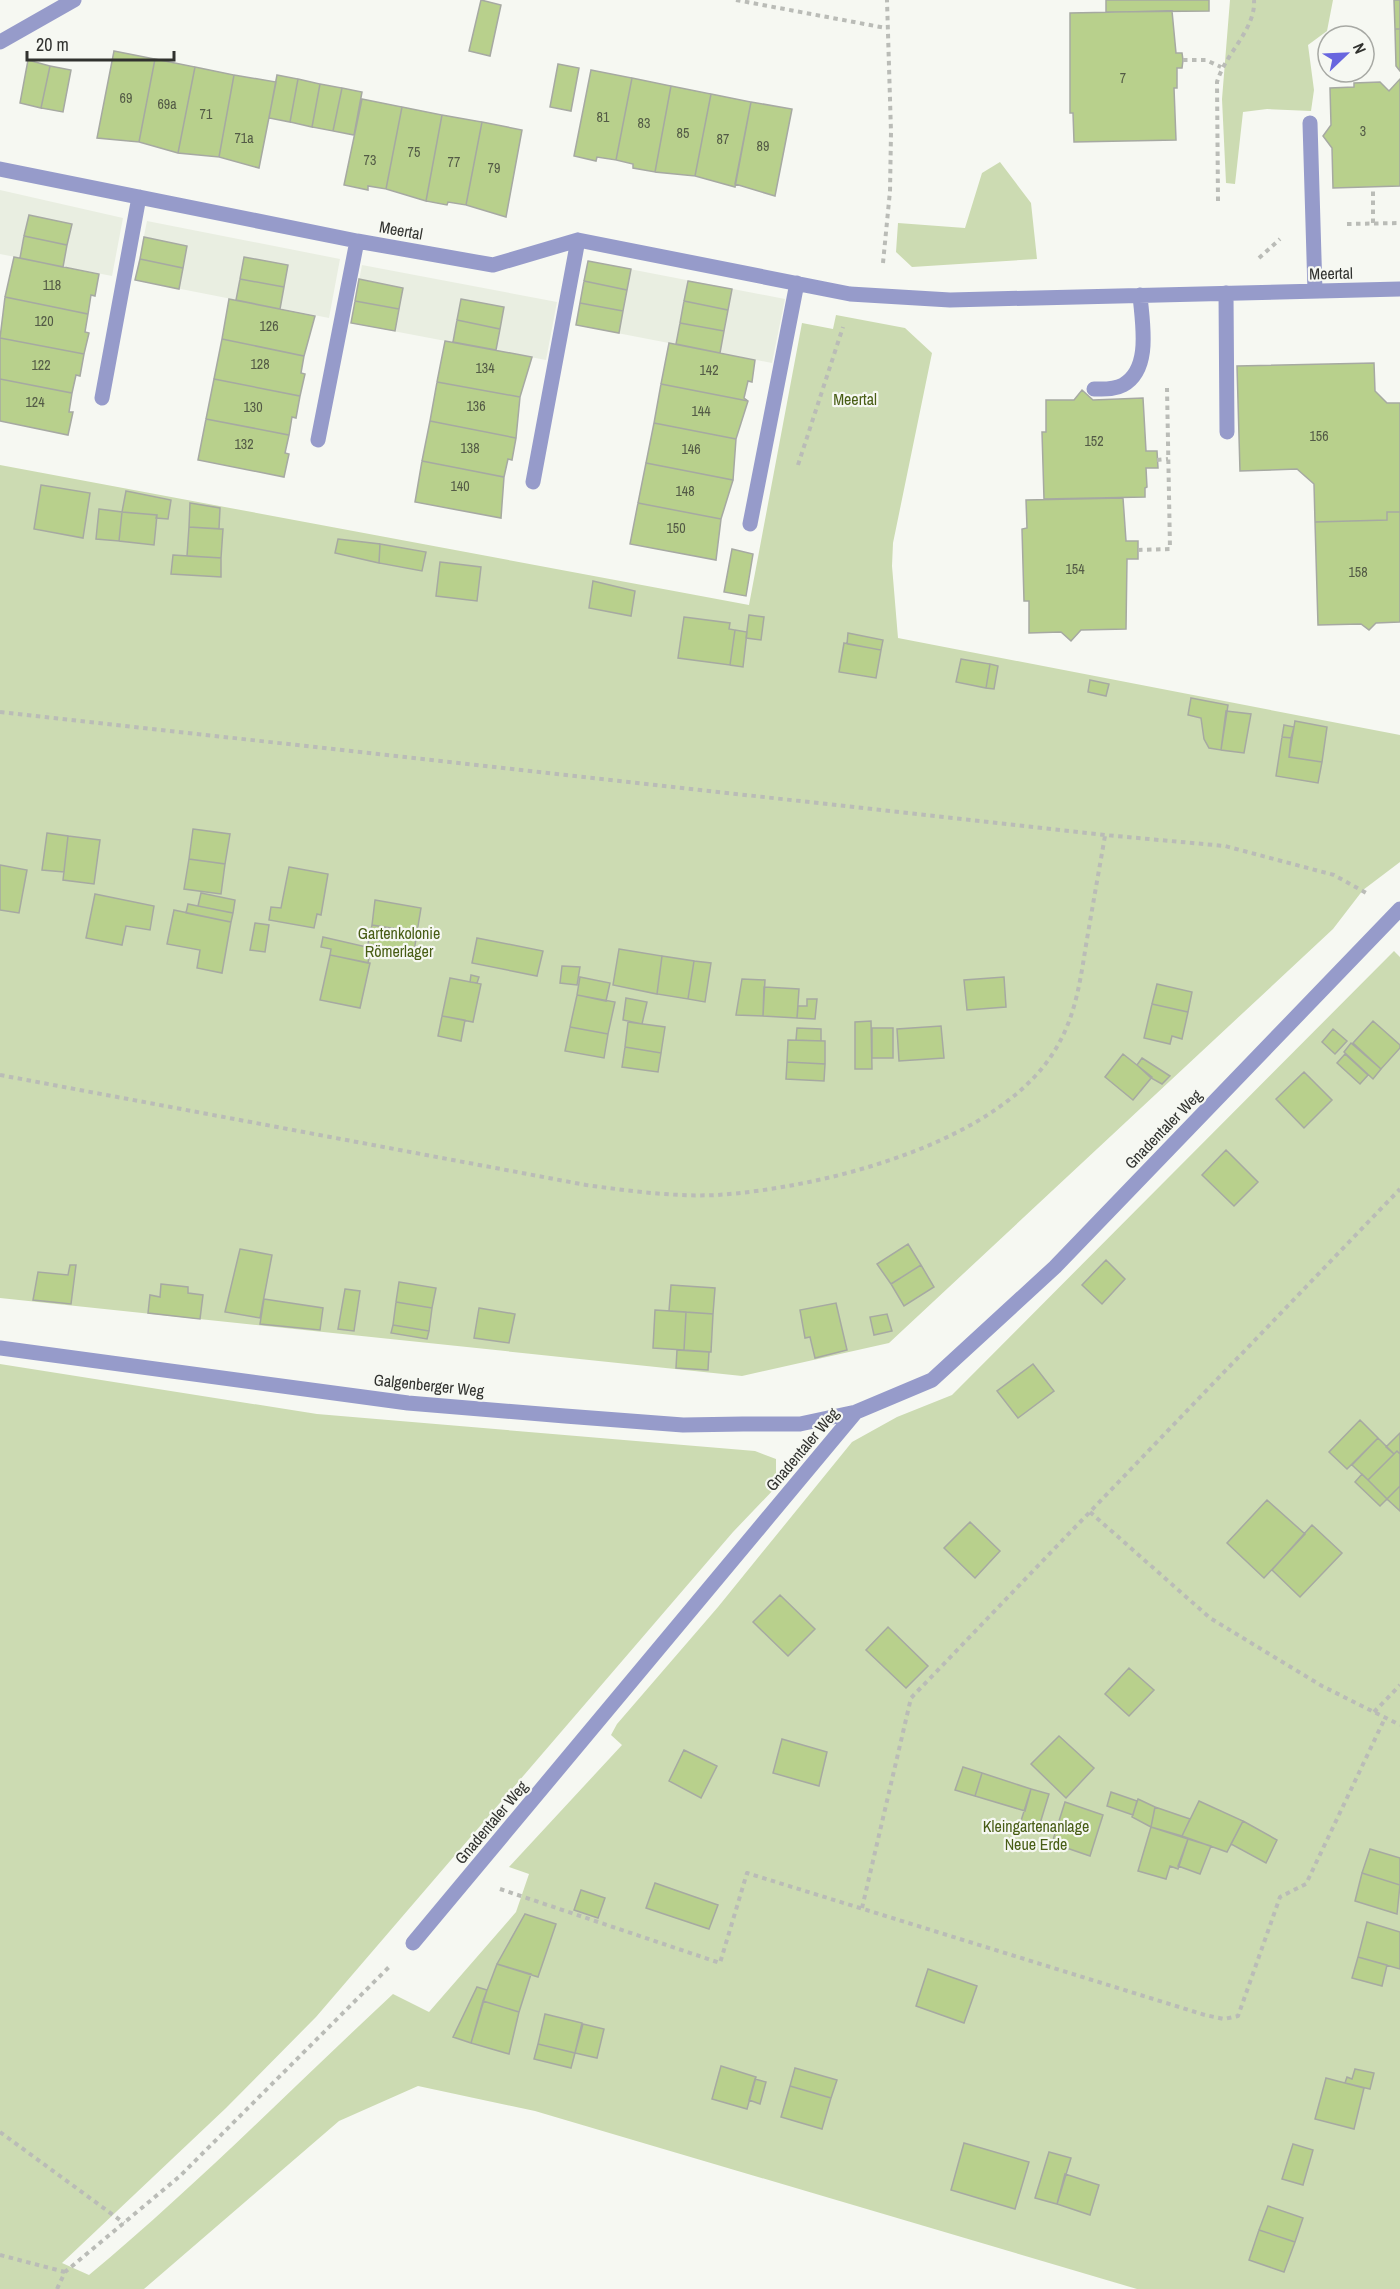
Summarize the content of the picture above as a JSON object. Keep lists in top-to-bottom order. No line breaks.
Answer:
{"streets":{"street":["Meertal","Gnadentaler Weg","Galgenberger Weg"]},"crossings":[["Gnadentaler Weg","Galgenberger Weg"]],"parks":["Meertal","Gartenkolonie Römerlager","Kleingartenanlage Neue Erde"],"house_numbers":["7","69","69a","71","81","83","3","85","71a","87","89","75","73","77","79","118","120","126","128","122","134","142","124","136","130","144","156","152","132","138","146","140","148","150","154","158"],"scale_bar":"20 m","north":"top right"}
